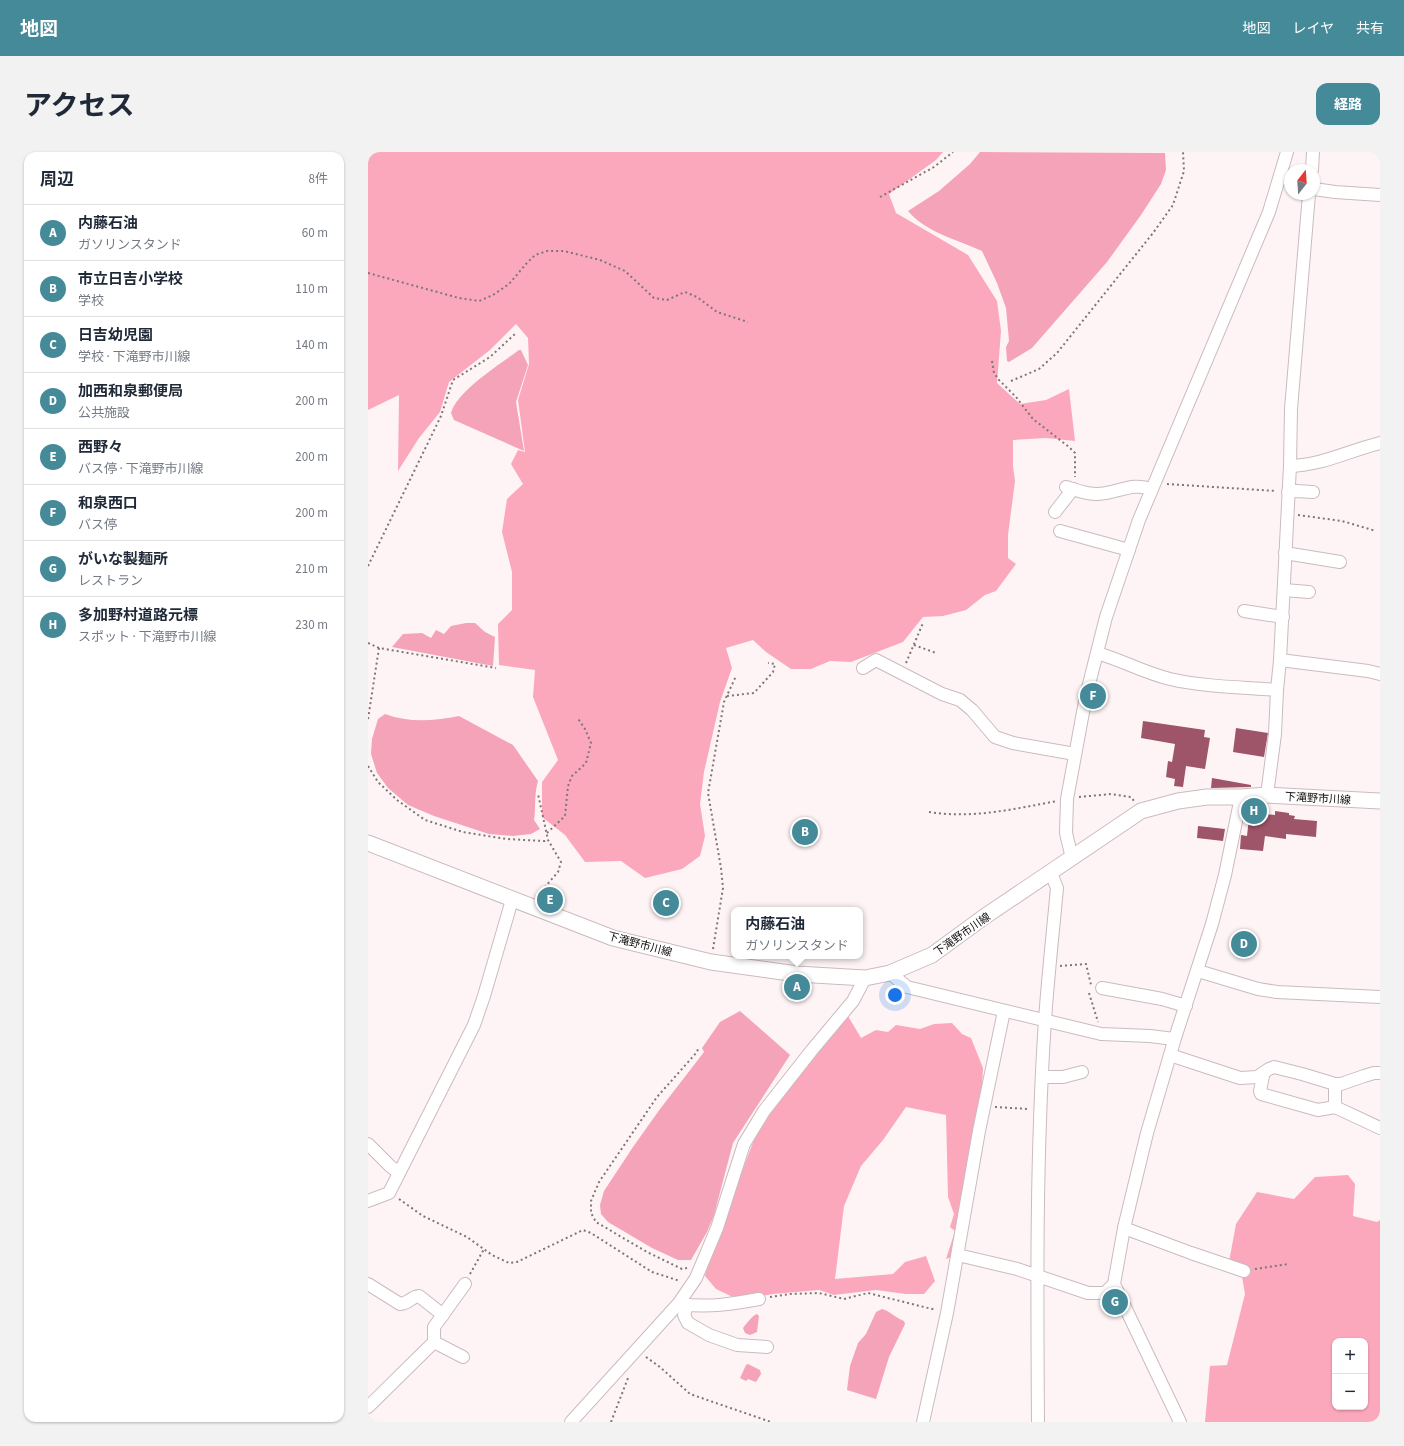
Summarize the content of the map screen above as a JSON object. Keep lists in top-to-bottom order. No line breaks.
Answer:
{"streets":{"main road":["下滝野市川線"]},"north":"top","page":{"header":"地図","nav":["地図","レイヤ","共有"],"title":"アクセス","buttons":"経路","heading":["周辺","8件"],"list":[{"mark":"A","name":"内藤石油","note":"ガソリンスタンド","value":"60 m"},{"mark":"B","name":"市立日吉小学校","note":"学校","value":"110 m"},{"mark":"C","name":"日吉幼児園","note":"学校 · 下滝野市川線","value":"140 m"},{"mark":"D","name":"加西和泉郵便局","note":"公共施設","value":"200 m"},{"mark":"E","name":"西野々","note":"バス停 · 下滝野市川線","value":"200 m"},{"mark":"F","name":"和泉西口","note":"バス停","value":"200 m"},{"mark":"G","name":"がいな製麺所","note":"レストラン","value":"210 m"},{"mark":"H","name":"多加野村道路元標","note":"スポット · 下滝野市川線","value":"230 m"}],"pins":["F","H","B","E","C","D","A","G"],"popup":["内藤石油","ガソリンスタンド"],"map_buttons":["+","−"]}}
